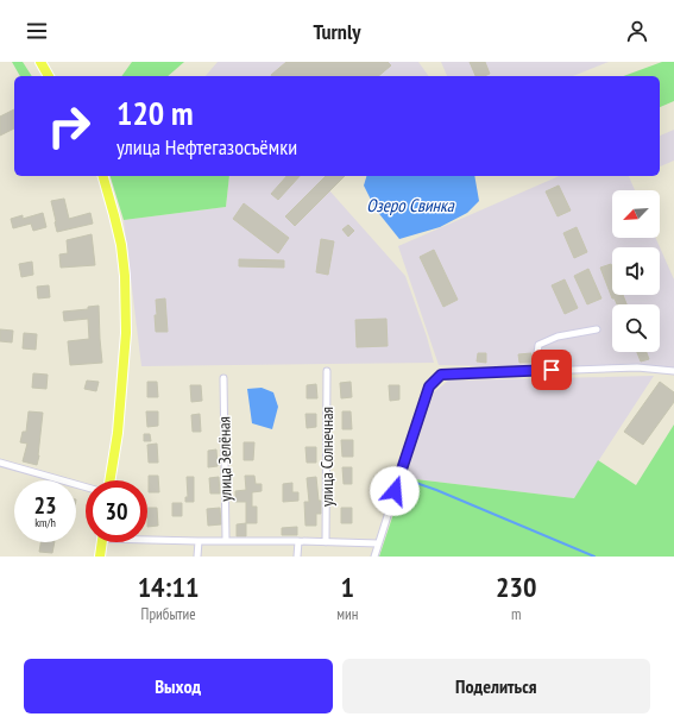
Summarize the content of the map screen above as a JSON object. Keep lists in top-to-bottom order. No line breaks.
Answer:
{"streets":{"street":["улица Солнечная","улица Зелёная"]},"water":["Озеро Свинка"],"north":"bottom left","page":{"header":"Turnly","turn":["120 m","улица Нефтегазосъёмки"],"speed":"23 km/h","limit":"30","eta":["14:11","Прибытие","1","мин","230","m"],"buttons":["Выход","Поделиться"]}}
